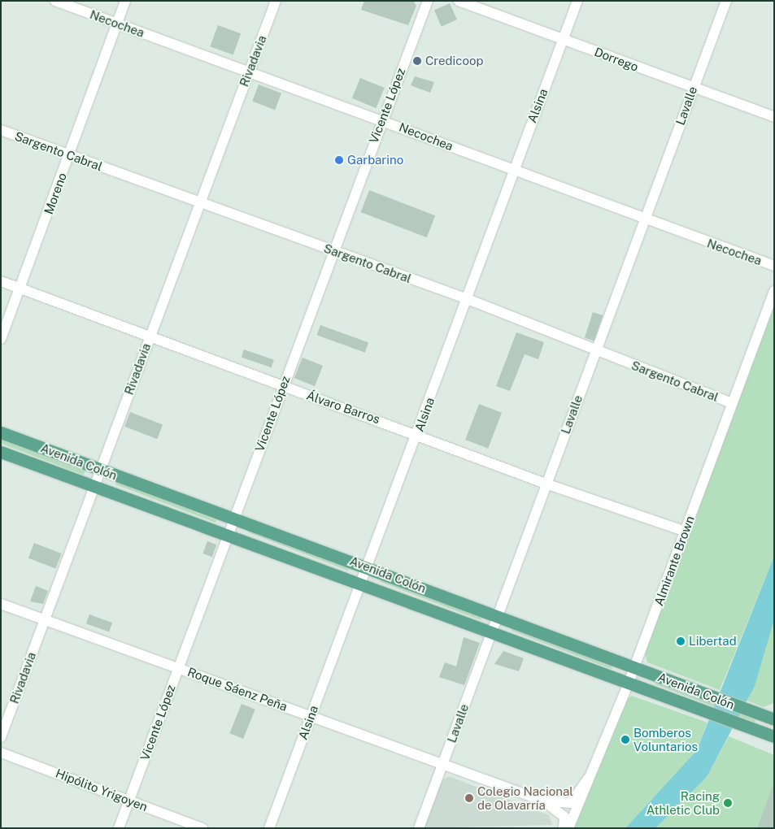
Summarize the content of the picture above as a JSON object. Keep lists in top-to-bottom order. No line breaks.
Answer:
{"streets":{"main road":["Avenida Colón"],"street":["Necochea","Dorrego","Rivadavia","Vicente López","Alsina","Lavalle","Sargento Cabral","Moreno","Álvaro Barros","Almirante Brown","Roque Sáenz Peña","Hipólito Yrigoyen"]},"crossings":[["Necochea","Rivadavia"],["Necochea","Vicente López"],["Necochea","Alsina"],["Necochea","Lavalle"],["Necochea","Moreno"],["Dorrego","Alsina"],["Dorrego","Lavalle"],["Rivadavia","Sargento Cabral"],["Rivadavia","Álvaro Barros"],["Rivadavia","Avenida Colón"],["Rivadavia","Roque Sáenz Peña"],["Vicente López","Sargento Cabral"],["Vicente López","Álvaro Barros"],["Vicente López","Avenida Colón"],["Vicente López","Roque Sáenz Peña"],["Vicente López","Hipólito Yrigoyen"],["Alsina","Sargento Cabral"],["Alsina","Álvaro Barros"],["Alsina","Avenida Colón"],["Alsina","Roque Sáenz Peña"],["Lavalle","Sargento Cabral"],["Lavalle","Álvaro Barros"],["Lavalle","Avenida Colón"],["Lavalle","Roque Sáenz Peña"],["Sargento Cabral","Moreno"],["Sargento Cabral","Almirante Brown"],["Moreno","Álvaro Barros"],["Álvaro Barros","Almirante Brown"],["Avenida Colón","Almirante Brown"]],"places":["Credicoop","Garbarino","Libertad","Bomberos Voluntarios","Colegio Nacional de Olavarría","Racing Athletic Club"]}
